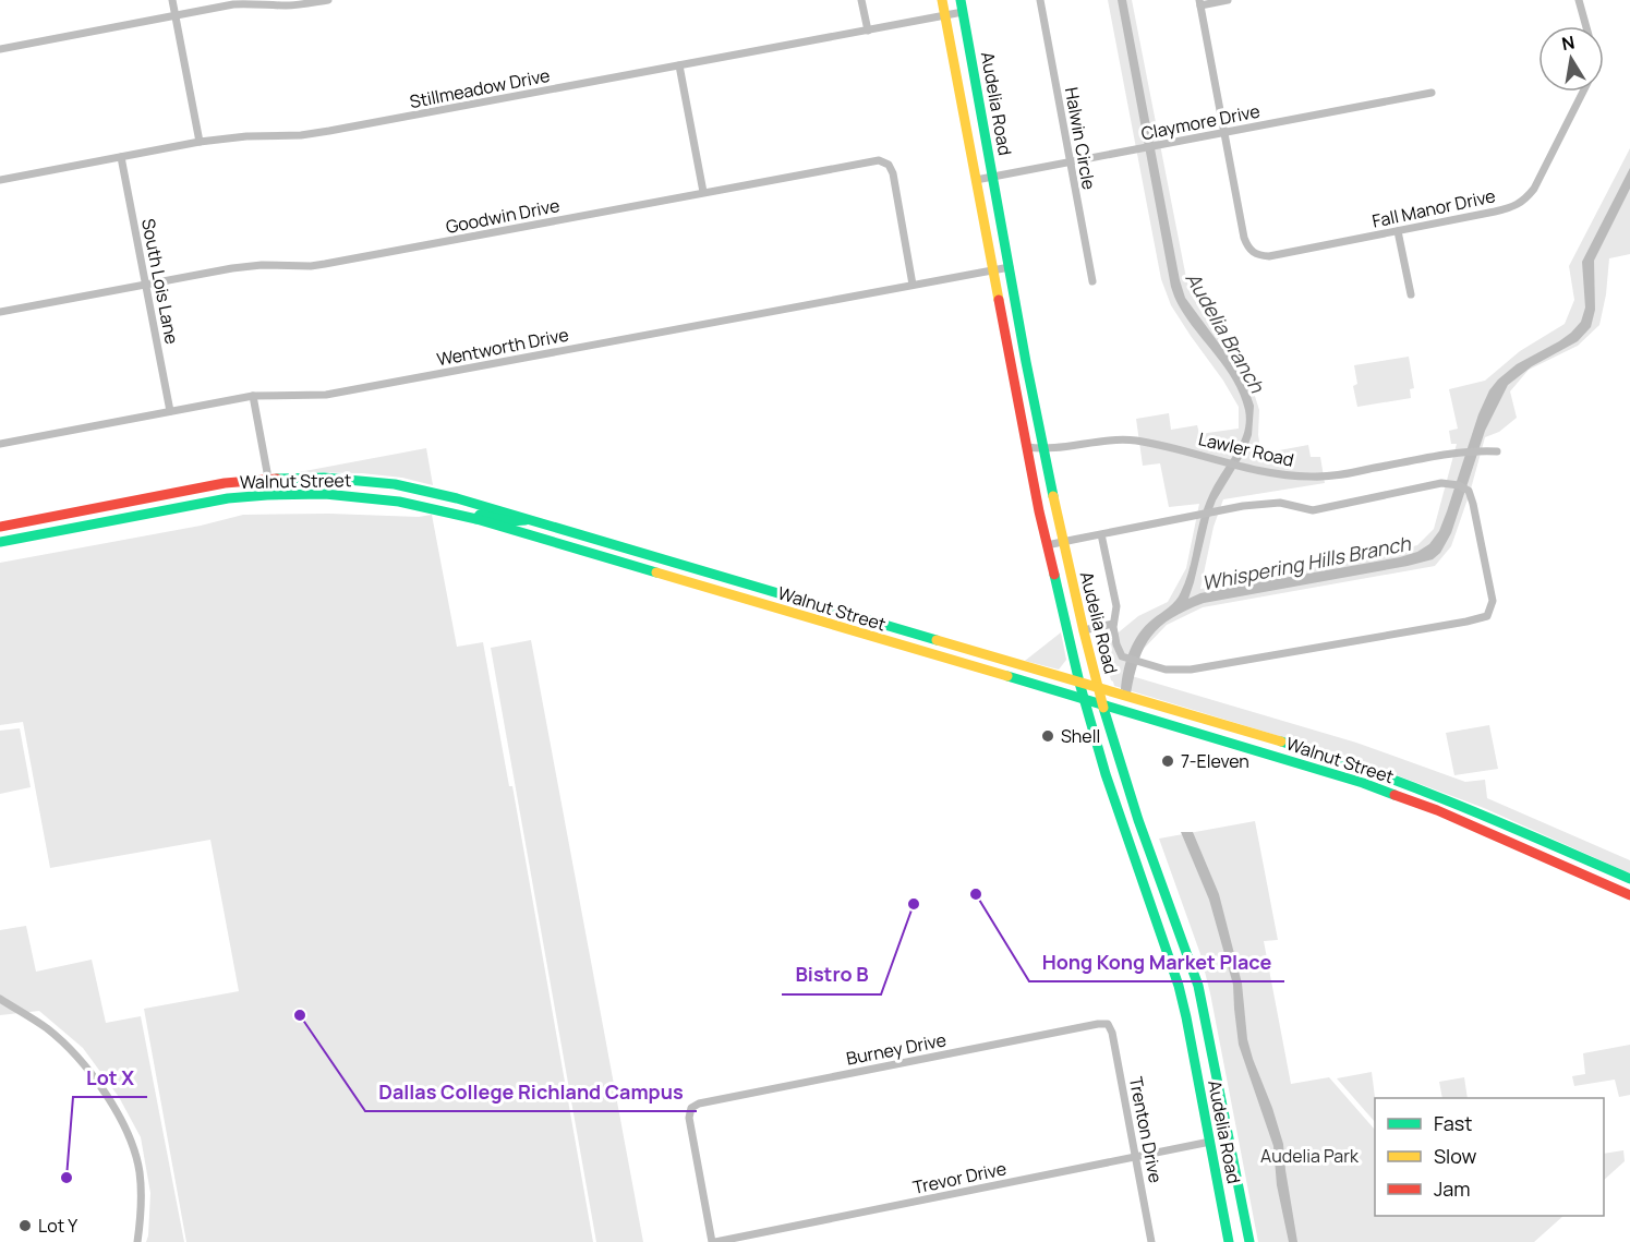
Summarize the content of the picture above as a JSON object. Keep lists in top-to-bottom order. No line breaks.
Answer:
{"streets":{"main road":["Audelia Road","Walnut Street"],"street":["Stillmeadow Drive","Claymore Drive","Halwin Circle","Fall Manor Drive","Goodwin Drive","South Lois Lane","Wentworth Drive","Lawler Road","Burney Drive","Trenton Drive","Trevor Drive"]},"crossings":[["Stillmeadow Drive","Audelia Road"],["Stillmeadow Drive","South Lois Lane"],["Audelia Road","Claymore Drive"],["Audelia Road","Wentworth Drive"],["Audelia Road","Lawler Road"],["Audelia Road","Walnut Street"],["Audelia Road","Trevor Drive"],["Claymore Drive","Halwin Circle"],["Claymore Drive","Fall Manor Drive"],["Goodwin Drive","South Lois Lane"],["Goodwin Drive","Wentworth Drive"],["South Lois Lane","Wentworth Drive"],["Burney Drive","Trenton Drive"],["Burney Drive","Trevor Drive"],["Trenton Drive","Trevor Drive"]],"water":["Audelia Branch","Whispering Hills Branch"],"parks":["Audelia Park"],"places":["Shell","7-Eleven","Hong Kong Market Place","Bistro B","Dallas College Richland Campus","Lot X","Lot Y"],"legend":["Fast","Slow","Jam"],"north":"top"}
